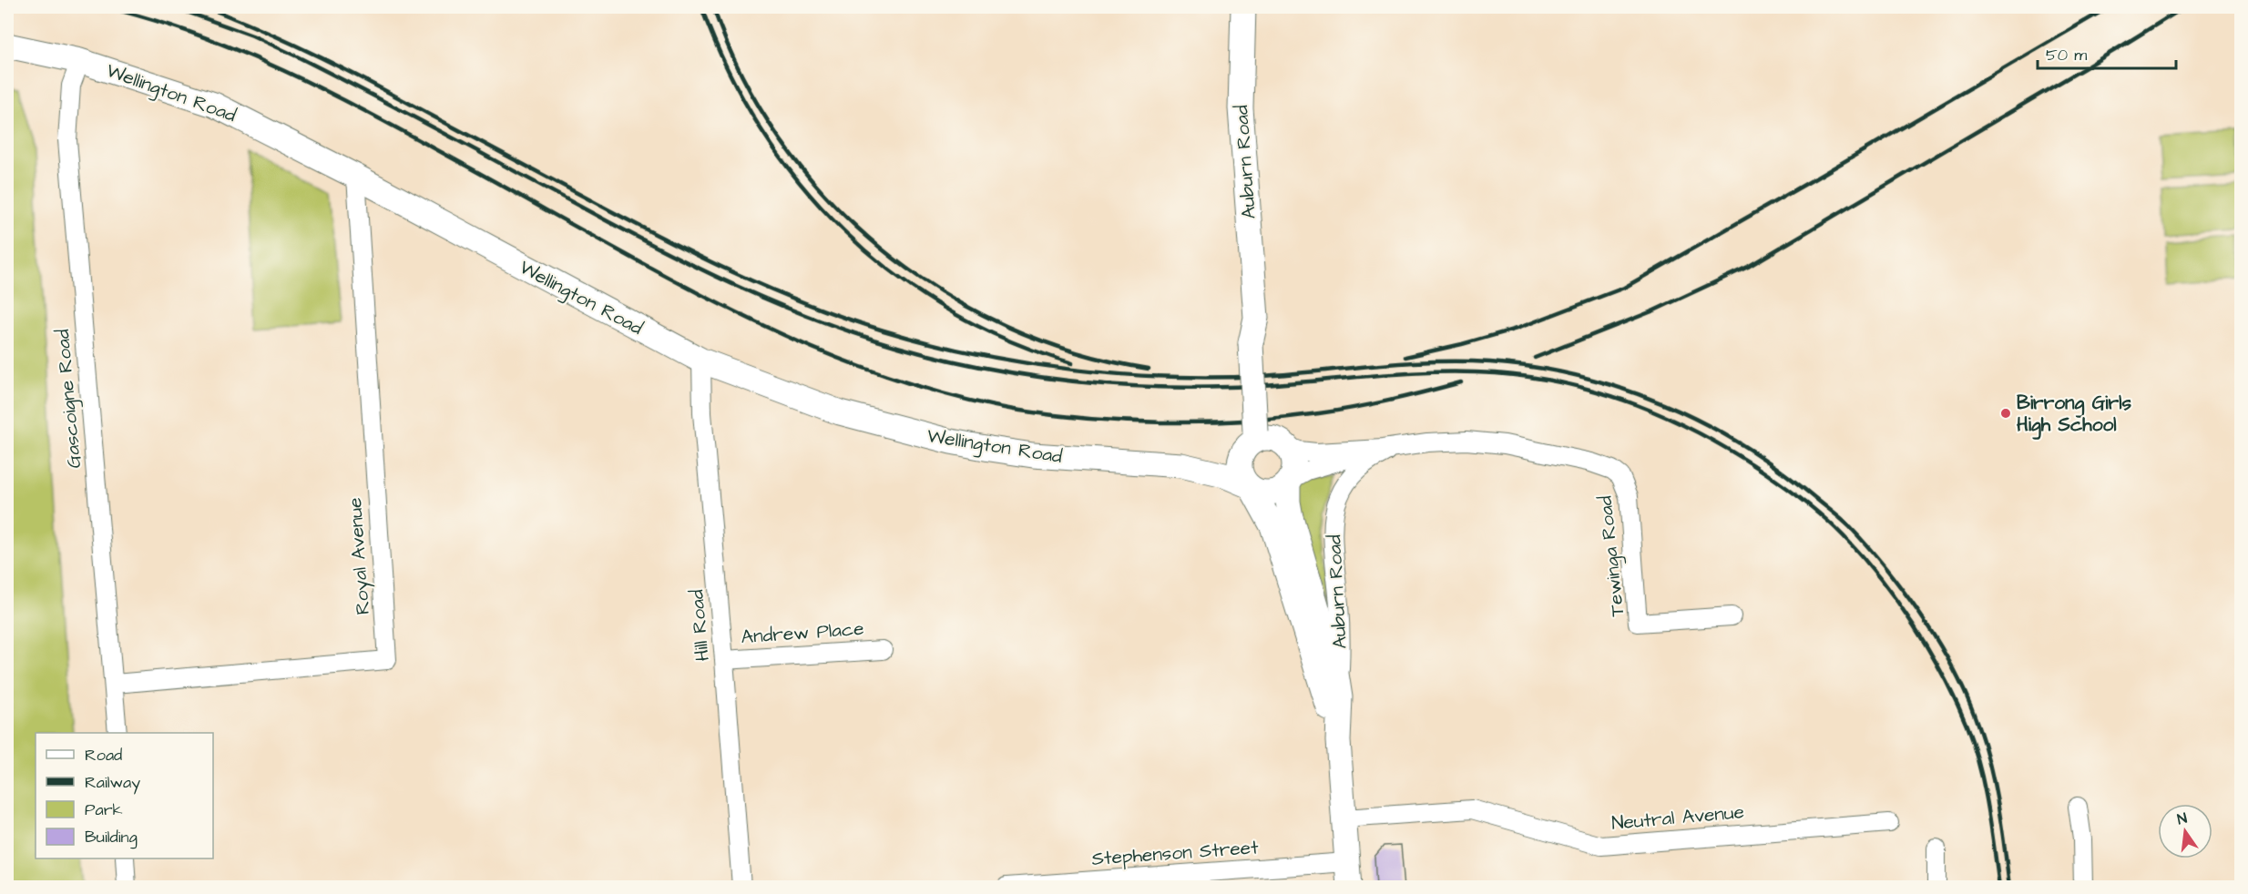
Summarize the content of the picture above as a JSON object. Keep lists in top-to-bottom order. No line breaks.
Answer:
{"streets":{"main road":["Wellington Road","Auburn Road"],"street":["Gascoigne Road","Royal Avenue","Tewinga Road","Hill Road","Andrew Place","Neutral Avenue","Stephenson Street"]},"crossings":[["Wellington Road","Auburn Road"],["Wellington Road","Gascoigne Road"],["Wellington Road","Royal Avenue"],["Wellington Road","Tewinga Road"],["Wellington Road","Hill Road"],["Auburn Road","Tewinga Road"],["Auburn Road","Neutral Avenue"],["Auburn Road","Stephenson Street"],["Gascoigne Road","Royal Avenue"],["Hill Road","Andrew Place"]],"places":["Birrong Girls High School"],"legend":["Road","Railway","Park","Building"],"scale_bar":"50 m","north":"top"}
